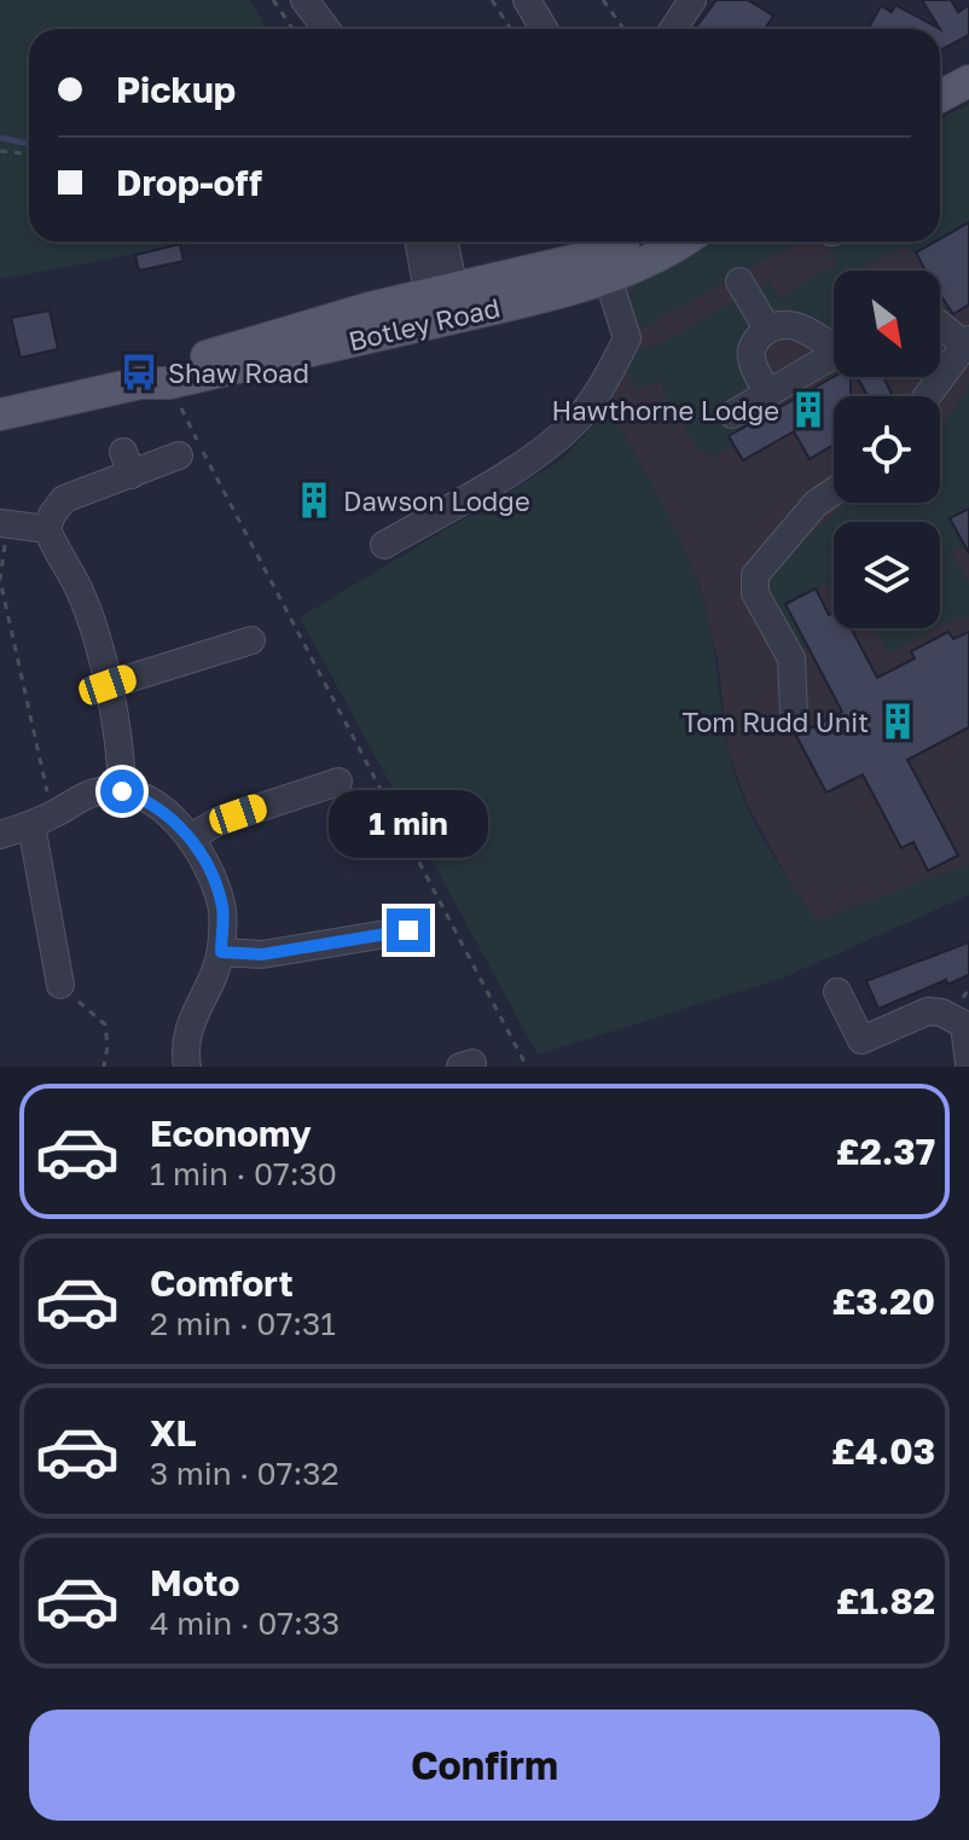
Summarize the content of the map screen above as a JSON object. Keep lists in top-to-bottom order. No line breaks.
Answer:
{"streets":{"main road":["Botley Road"]},"places":{"bus stop":["Shaw Road"],"building":["Hawthorne Lodge","Dawson Lodge","Tom Rudd Unit"]},"north":"bottom right","page":{"banner":["Pickup","Drop-off"],"bubble":"1 min","list":[{"name":"Economy","note":"1 min · 07:30","value":"£2.37"},{"name":"Comfort","note":"2 min · 07:31","value":"£3.20"},{"name":"XL","note":"3 min · 07:32","value":"£4.03"},{"name":"Moto","note":"4 min · 07:33","value":"£1.82"}],"buttons":"Confirm"}}
